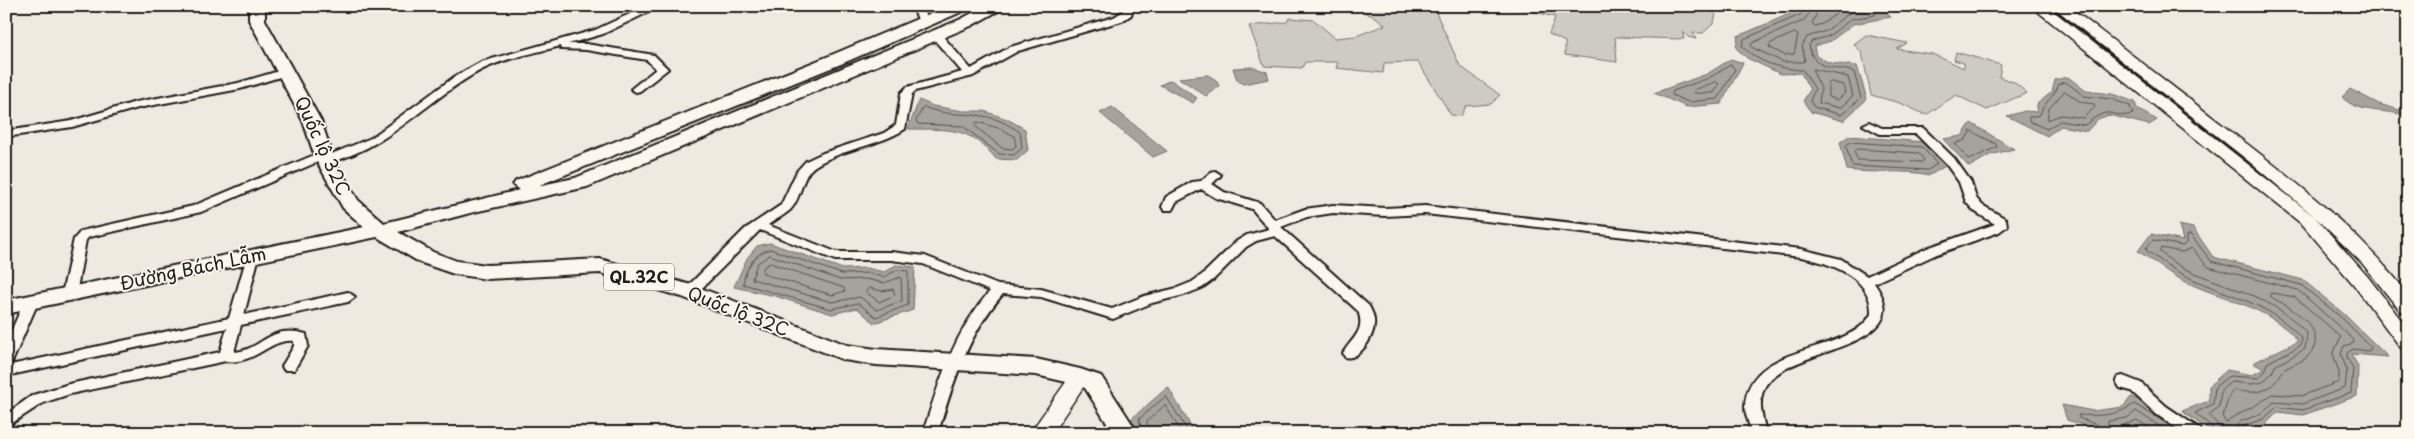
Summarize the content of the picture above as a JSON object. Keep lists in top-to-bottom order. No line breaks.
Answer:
{"streets":{"main road":["Quốc lộ 32C","Đường Bách Lẫm","QL.32C"]},"crossings":[["Quốc lộ 32C","Đường Bách Lẫm"]]}
